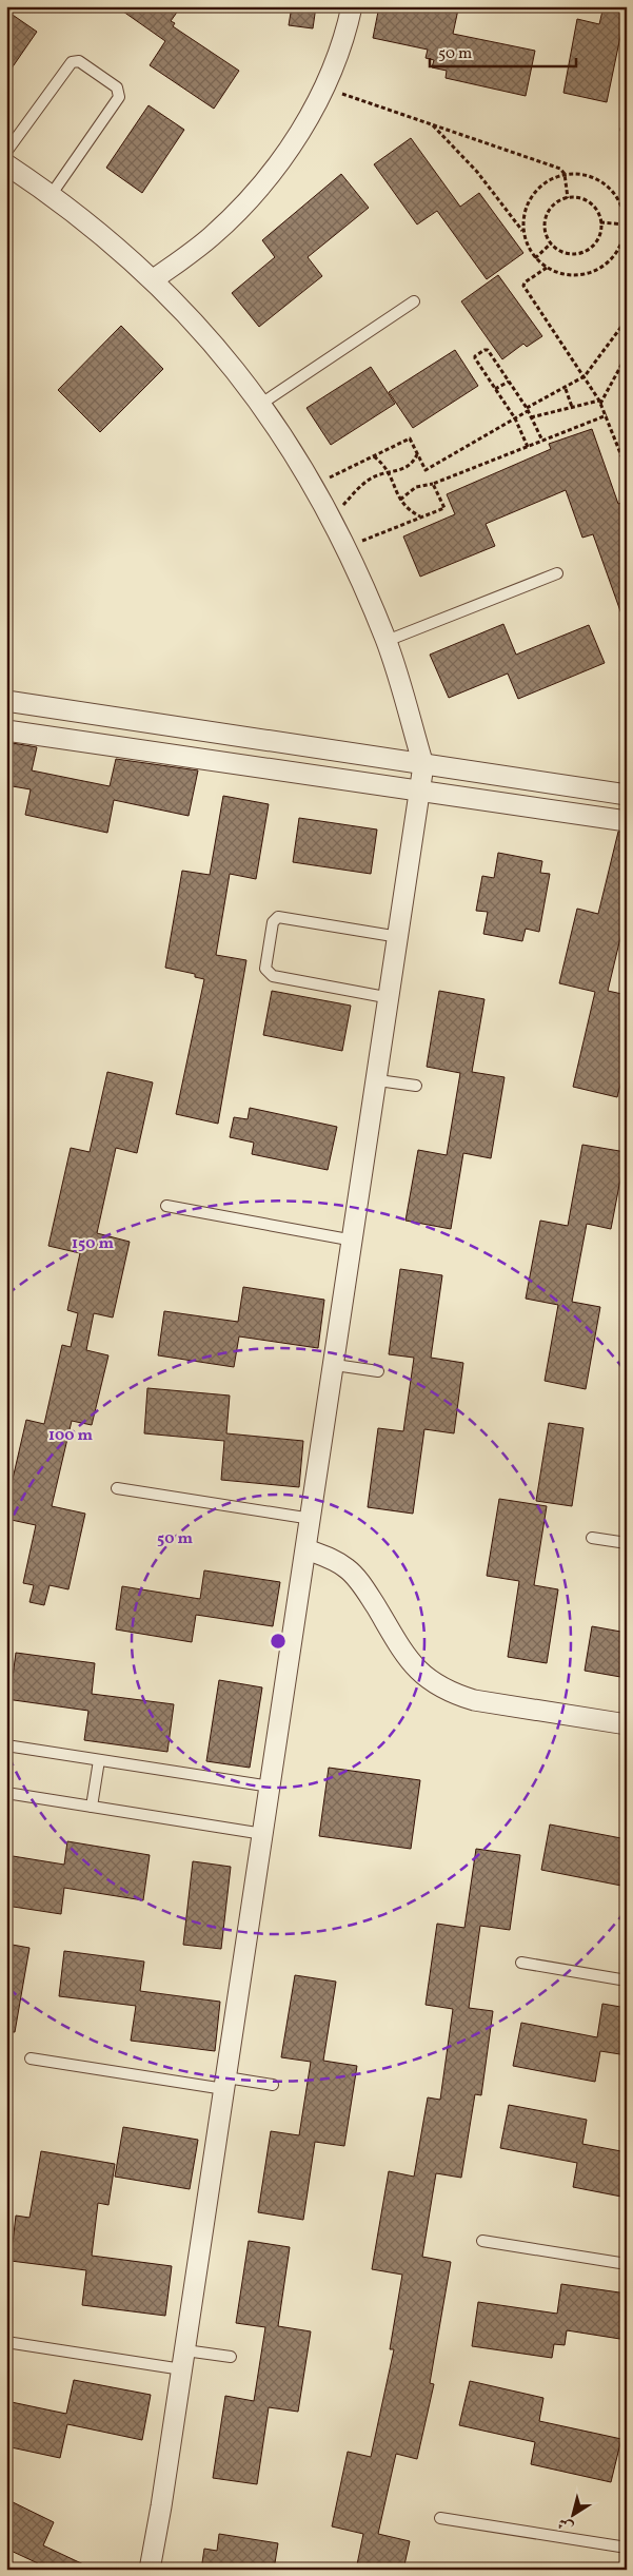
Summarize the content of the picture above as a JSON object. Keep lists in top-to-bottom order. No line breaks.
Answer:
{"scale_bar":"50 m","north":"bottom left","rings":["150 m","100 m","50 m"]}
